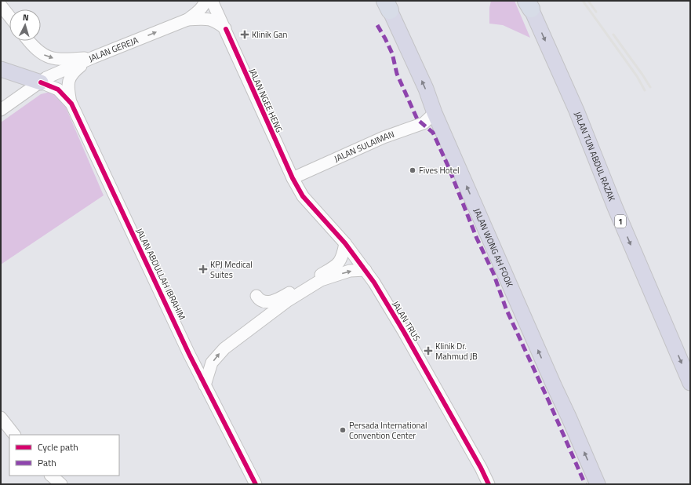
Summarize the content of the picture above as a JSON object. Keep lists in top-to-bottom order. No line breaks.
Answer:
{"streets":{"main road":["JALAN TUN ABDUL RAZAK","1","JALAN WONG AH FOOK"],"street":["JALAN GEREJA","JALAN NGEE HENG","JALAN SULAIMAN","JALAN ABDULLAH IBRAHIM","JALAN TRUS"]},"crossings":[["JALAN GEREJA","JALAN NGEE HENG"],["JALAN GEREJA","JALAN ABDULLAH IBRAHIM"],["JALAN NGEE HENG","JALAN SULAIMAN"],["JALAN NGEE HENG","JALAN TRUS"],["JALAN SULAIMAN","JALAN WONG AH FOOK"],["JALAN SULAIMAN","JALAN TRUS"]],"one_way":["JALAN GEREJA","JALAN TUN ABDUL RAZAK","JALAN WONG AH FOOK"],"places":{"health":["Klinik Gan","KPJ Medical Suites","Klinik Dr. Mahmud JB"],"other":["Fives Hotel","Persada International Convention Center"]},"legend":["Cycle path","Path"],"north":"top"}
